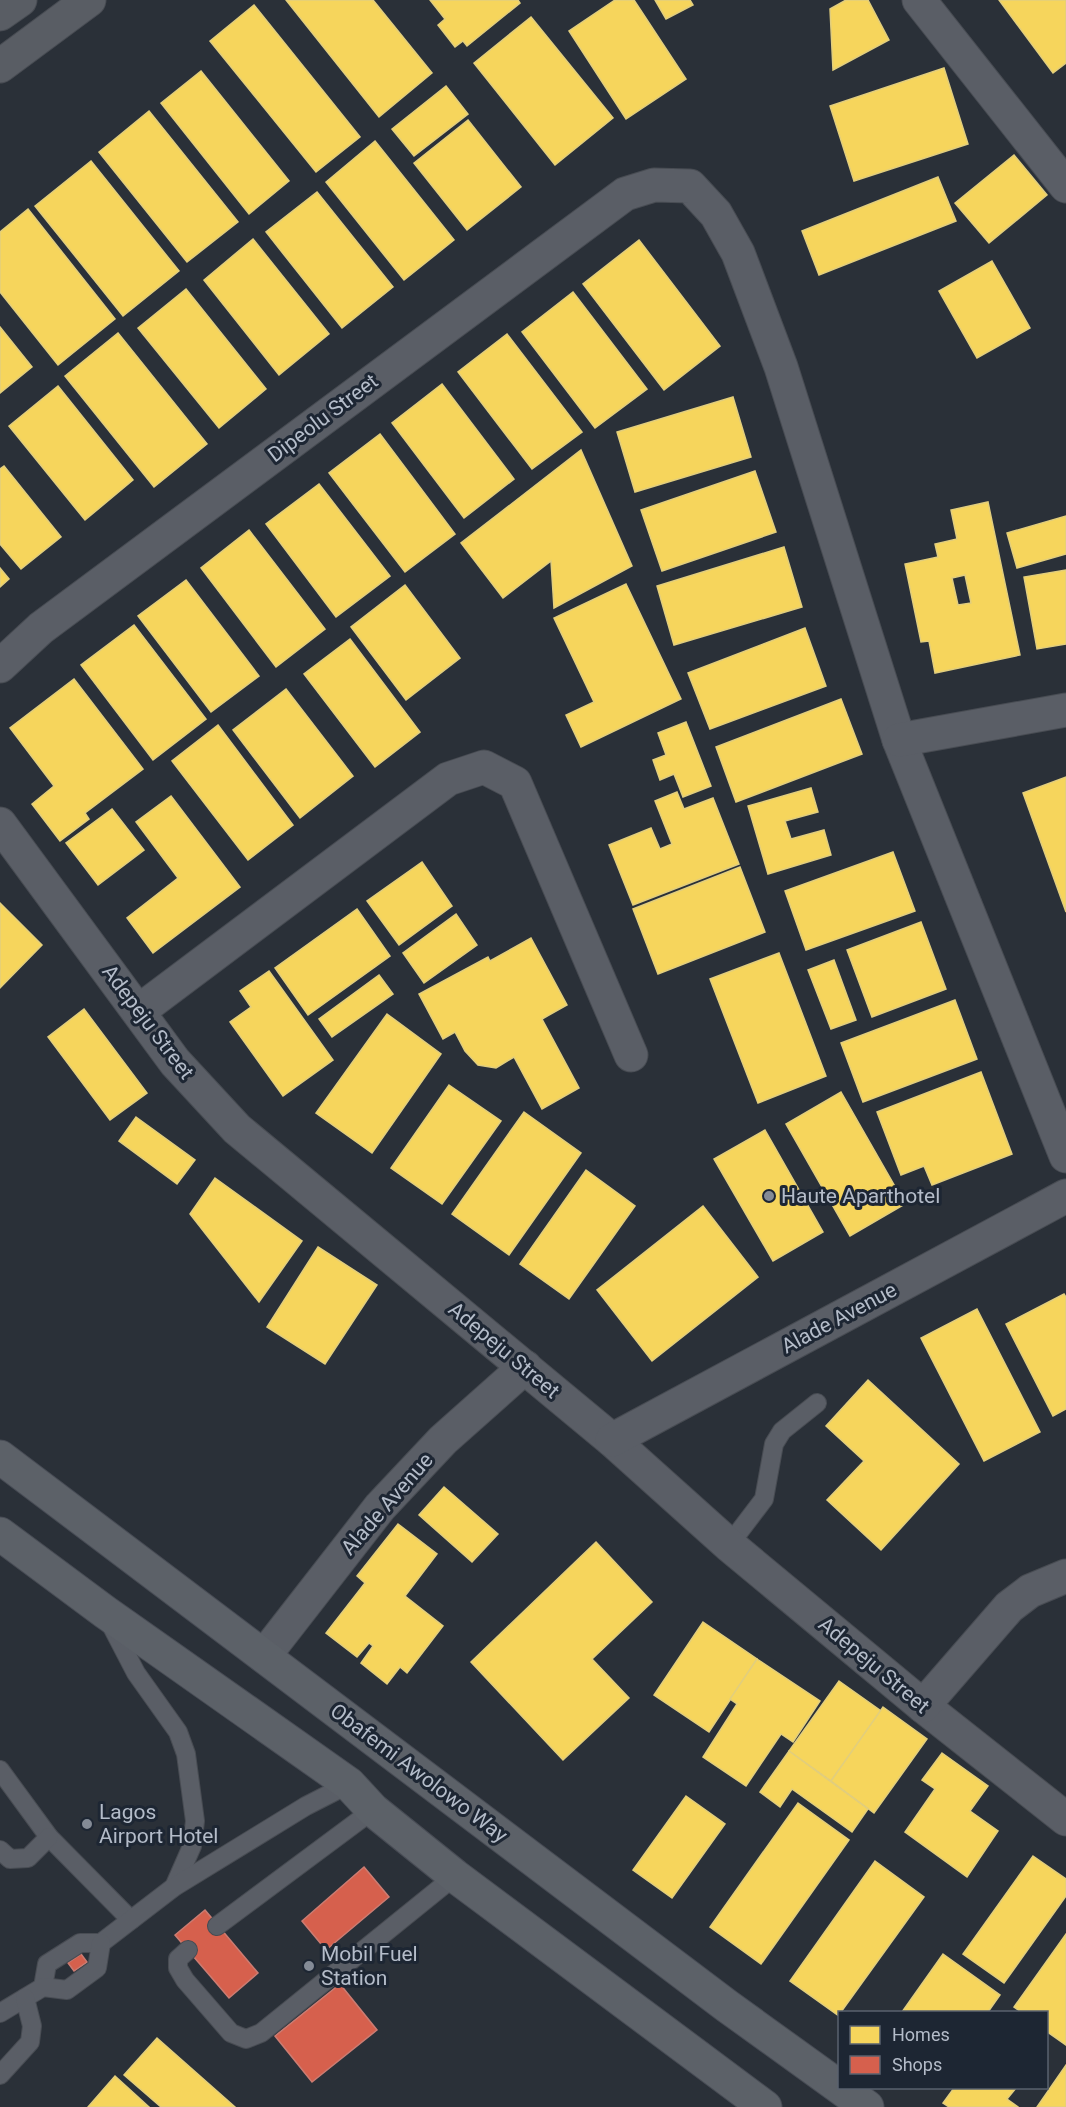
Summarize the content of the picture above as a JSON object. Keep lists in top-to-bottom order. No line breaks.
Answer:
{"streets":{"main road":["Obafemi Awolowo Way"],"street":["Dipeolu Street","Adepeju Street","Alade Avenue"]},"crossings":[["Adepeju Street","Alade Avenue"],["Alade Avenue","Obafemi Awolowo Way"]],"places":["Haute Aparthotel","Lagos Airport Hotel","Mobil Fuel Station"],"legend":["Homes","Shops"]}
